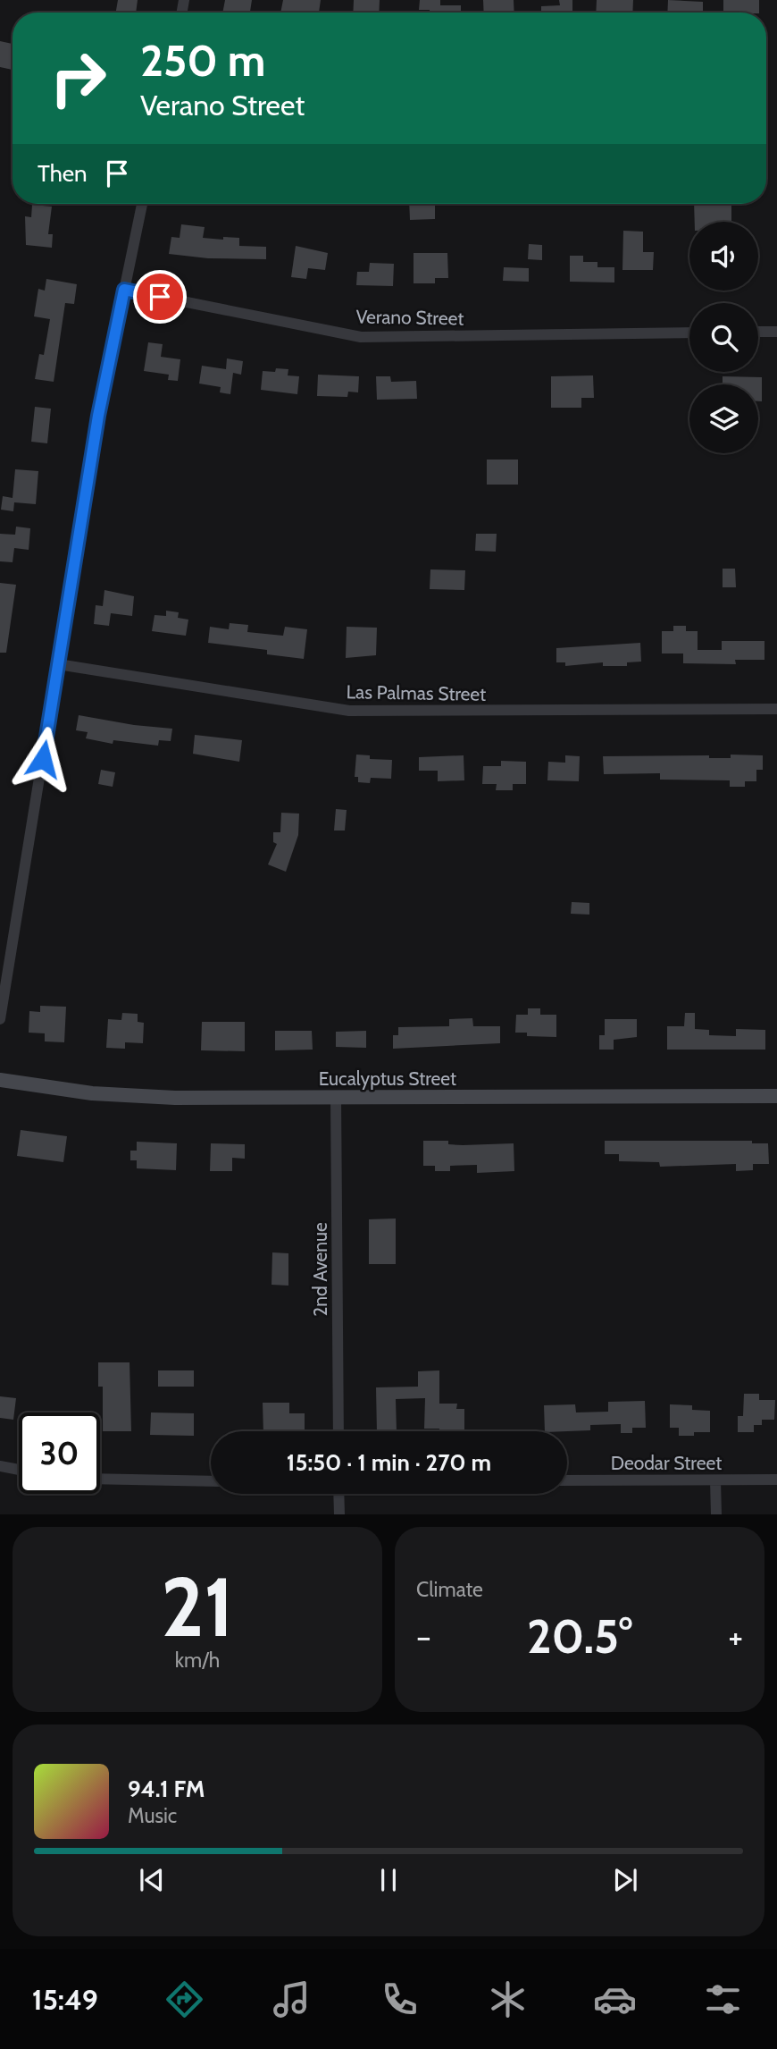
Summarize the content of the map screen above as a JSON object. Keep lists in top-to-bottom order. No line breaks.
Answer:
{"streets":{"main road":["Eucalyptus Street"],"street":["Verano Street","Las Palmas Street","2nd Avenue","Deodar Street"]},"crossings":[["Eucalyptus Street","2nd Avenue"]],"page":{"turn":["250 m","Verano Street"],"then":"Then","limit":"30","trip":"15:50 · 1 min · 270 m","tile":[["21","km/h"],"Climate"],"heat":["−","20.5°","+"],"song":["94.1 FM","Music"],"tabs":"15:49"}}
